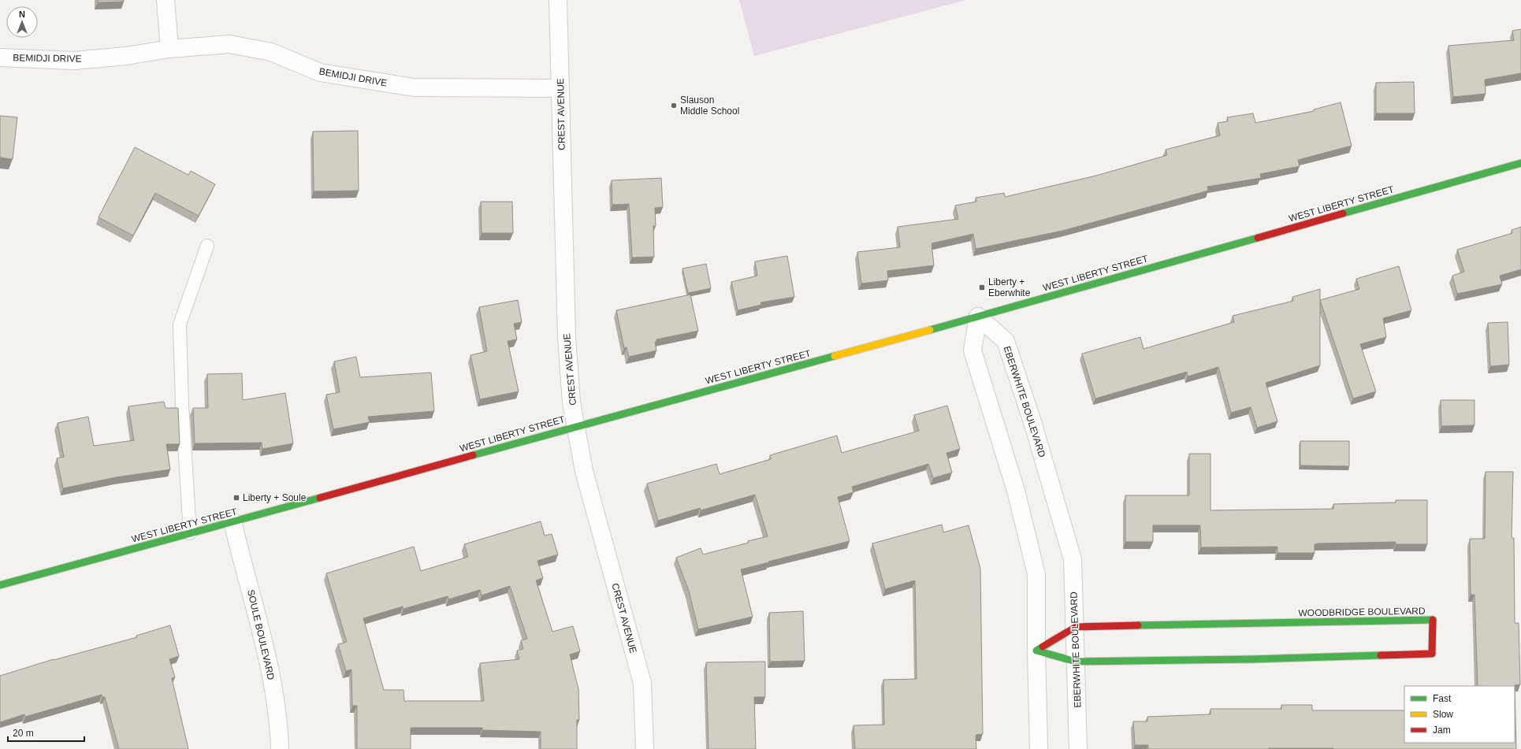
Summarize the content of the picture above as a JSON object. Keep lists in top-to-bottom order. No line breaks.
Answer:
{"streets":{"main road":["WEST LIBERTY STREET","WOODBRIDGE BOULEVARD"],"street":["BEMIDJI DRIVE","CREST AVENUE","EBERWHITE BOULEVARD","SOULE BOULEVARD"]},"crossings":[["BEMIDJI DRIVE","CREST AVENUE"],["CREST AVENUE","WEST LIBERTY STREET"],["WEST LIBERTY STREET","EBERWHITE BOULEVARD"],["WEST LIBERTY STREET","SOULE BOULEVARD"],["EBERWHITE BOULEVARD","WOODBRIDGE BOULEVARD"]],"places":{"other":["Slauson Middle School"],"transit":["Liberty + Eberwhite","Liberty + Soule"]},"legend":["Fast","Slow","Jam"],"scale_bar":"20 m","north":"top"}
